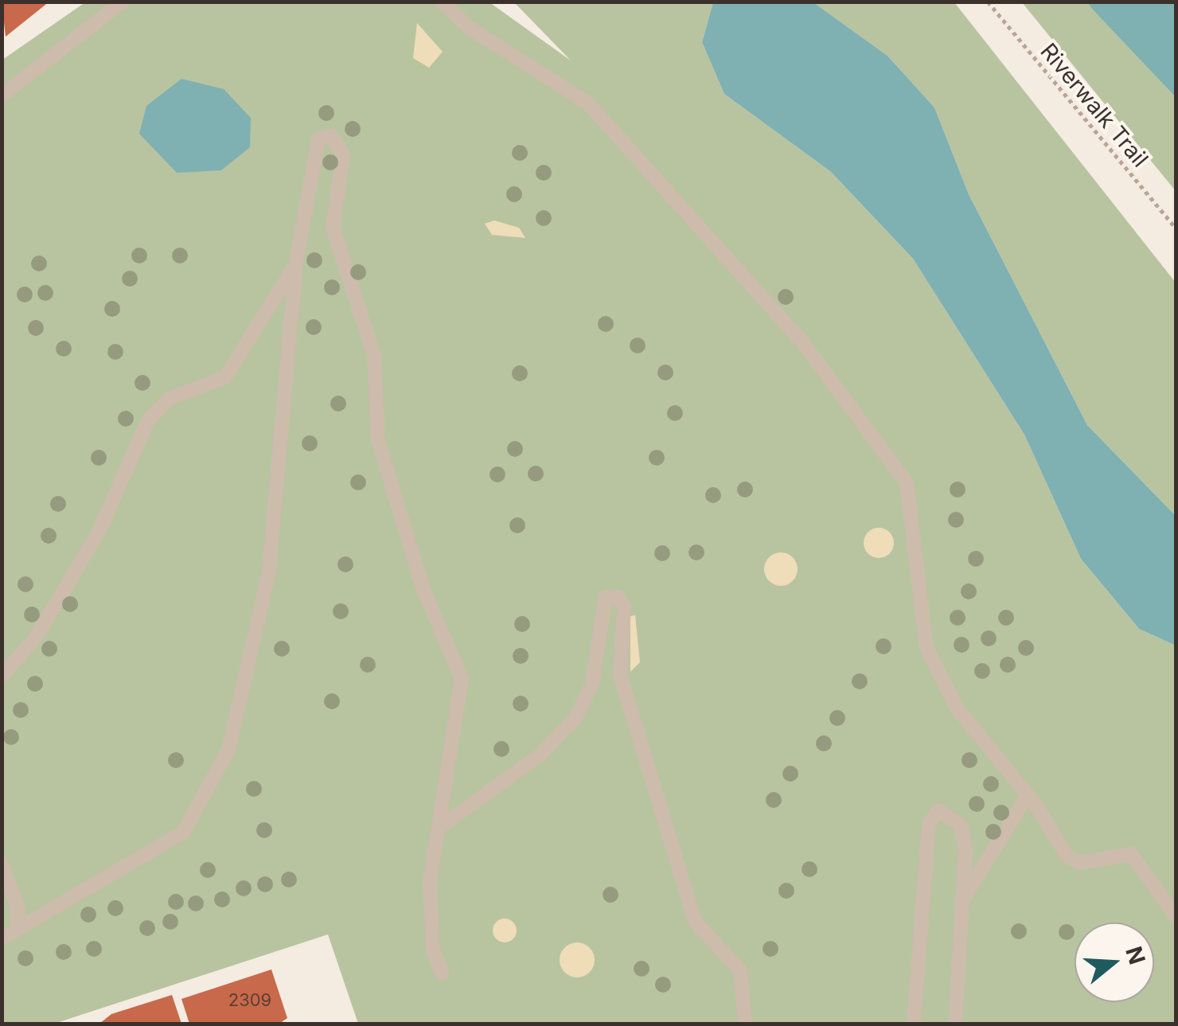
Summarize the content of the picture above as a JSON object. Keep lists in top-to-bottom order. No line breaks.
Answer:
{"streets":{"path":["Riverwalk Trail"]},"house_numbers":["2309"],"north":"right"}
